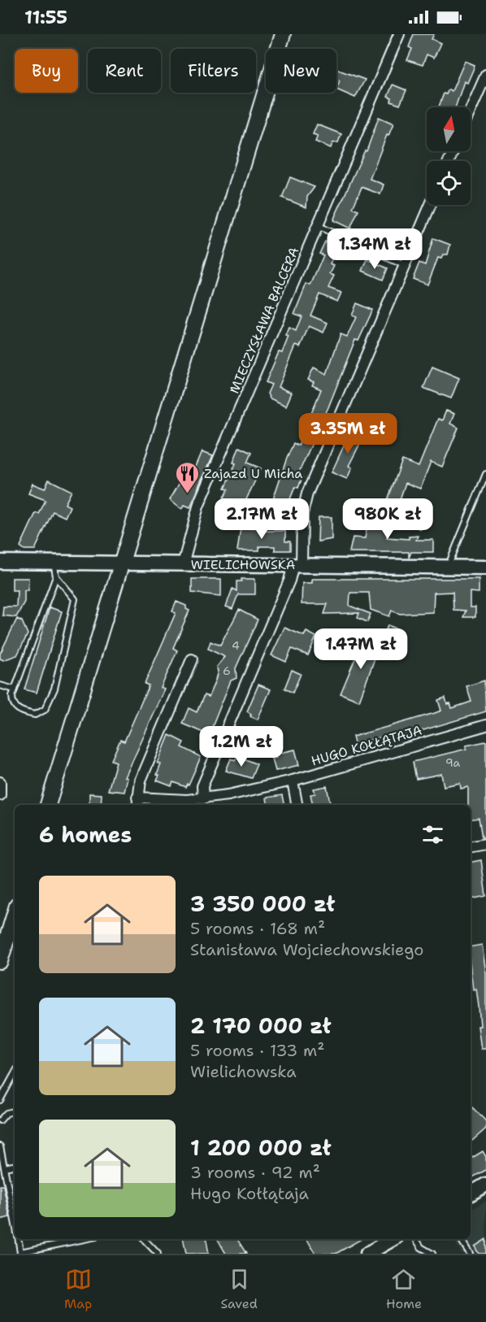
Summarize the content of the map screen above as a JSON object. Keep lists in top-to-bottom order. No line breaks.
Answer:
{"streets":{"street":["MIECZYSŁAWA BALCERA","WIELICHOWSKA","HUGO KOŁŁĄTAJA"]},"crossings":[["MIECZYSŁAWA BALCERA","WIELICHOWSKA"]],"places":{"restaurant":["Zajazd U Micha"]},"house_numbers":["4","6","9a"],"north":"top","page":{"status":"11:55","chip":["Buy","Rent","Filters","New"],"price":["1.34M zł","3.35M zł","2.17M zł","980K zł","1.47M zł","1.2M zł"],"heading":"6 homes","list":[{"name":"3 350 000 zł","note":"5 rooms · 168 m² · Stanisława Wojciechowskiego"},{"name":"2 170 000 zł","note":"5 rooms · 133 m² · Wielichowska"},{"name":"1 200 000 zł","note":"3 rooms · 92 m² · Hugo Kołłątaja"}],"tabs":["Map","Saved","Home"]}}
